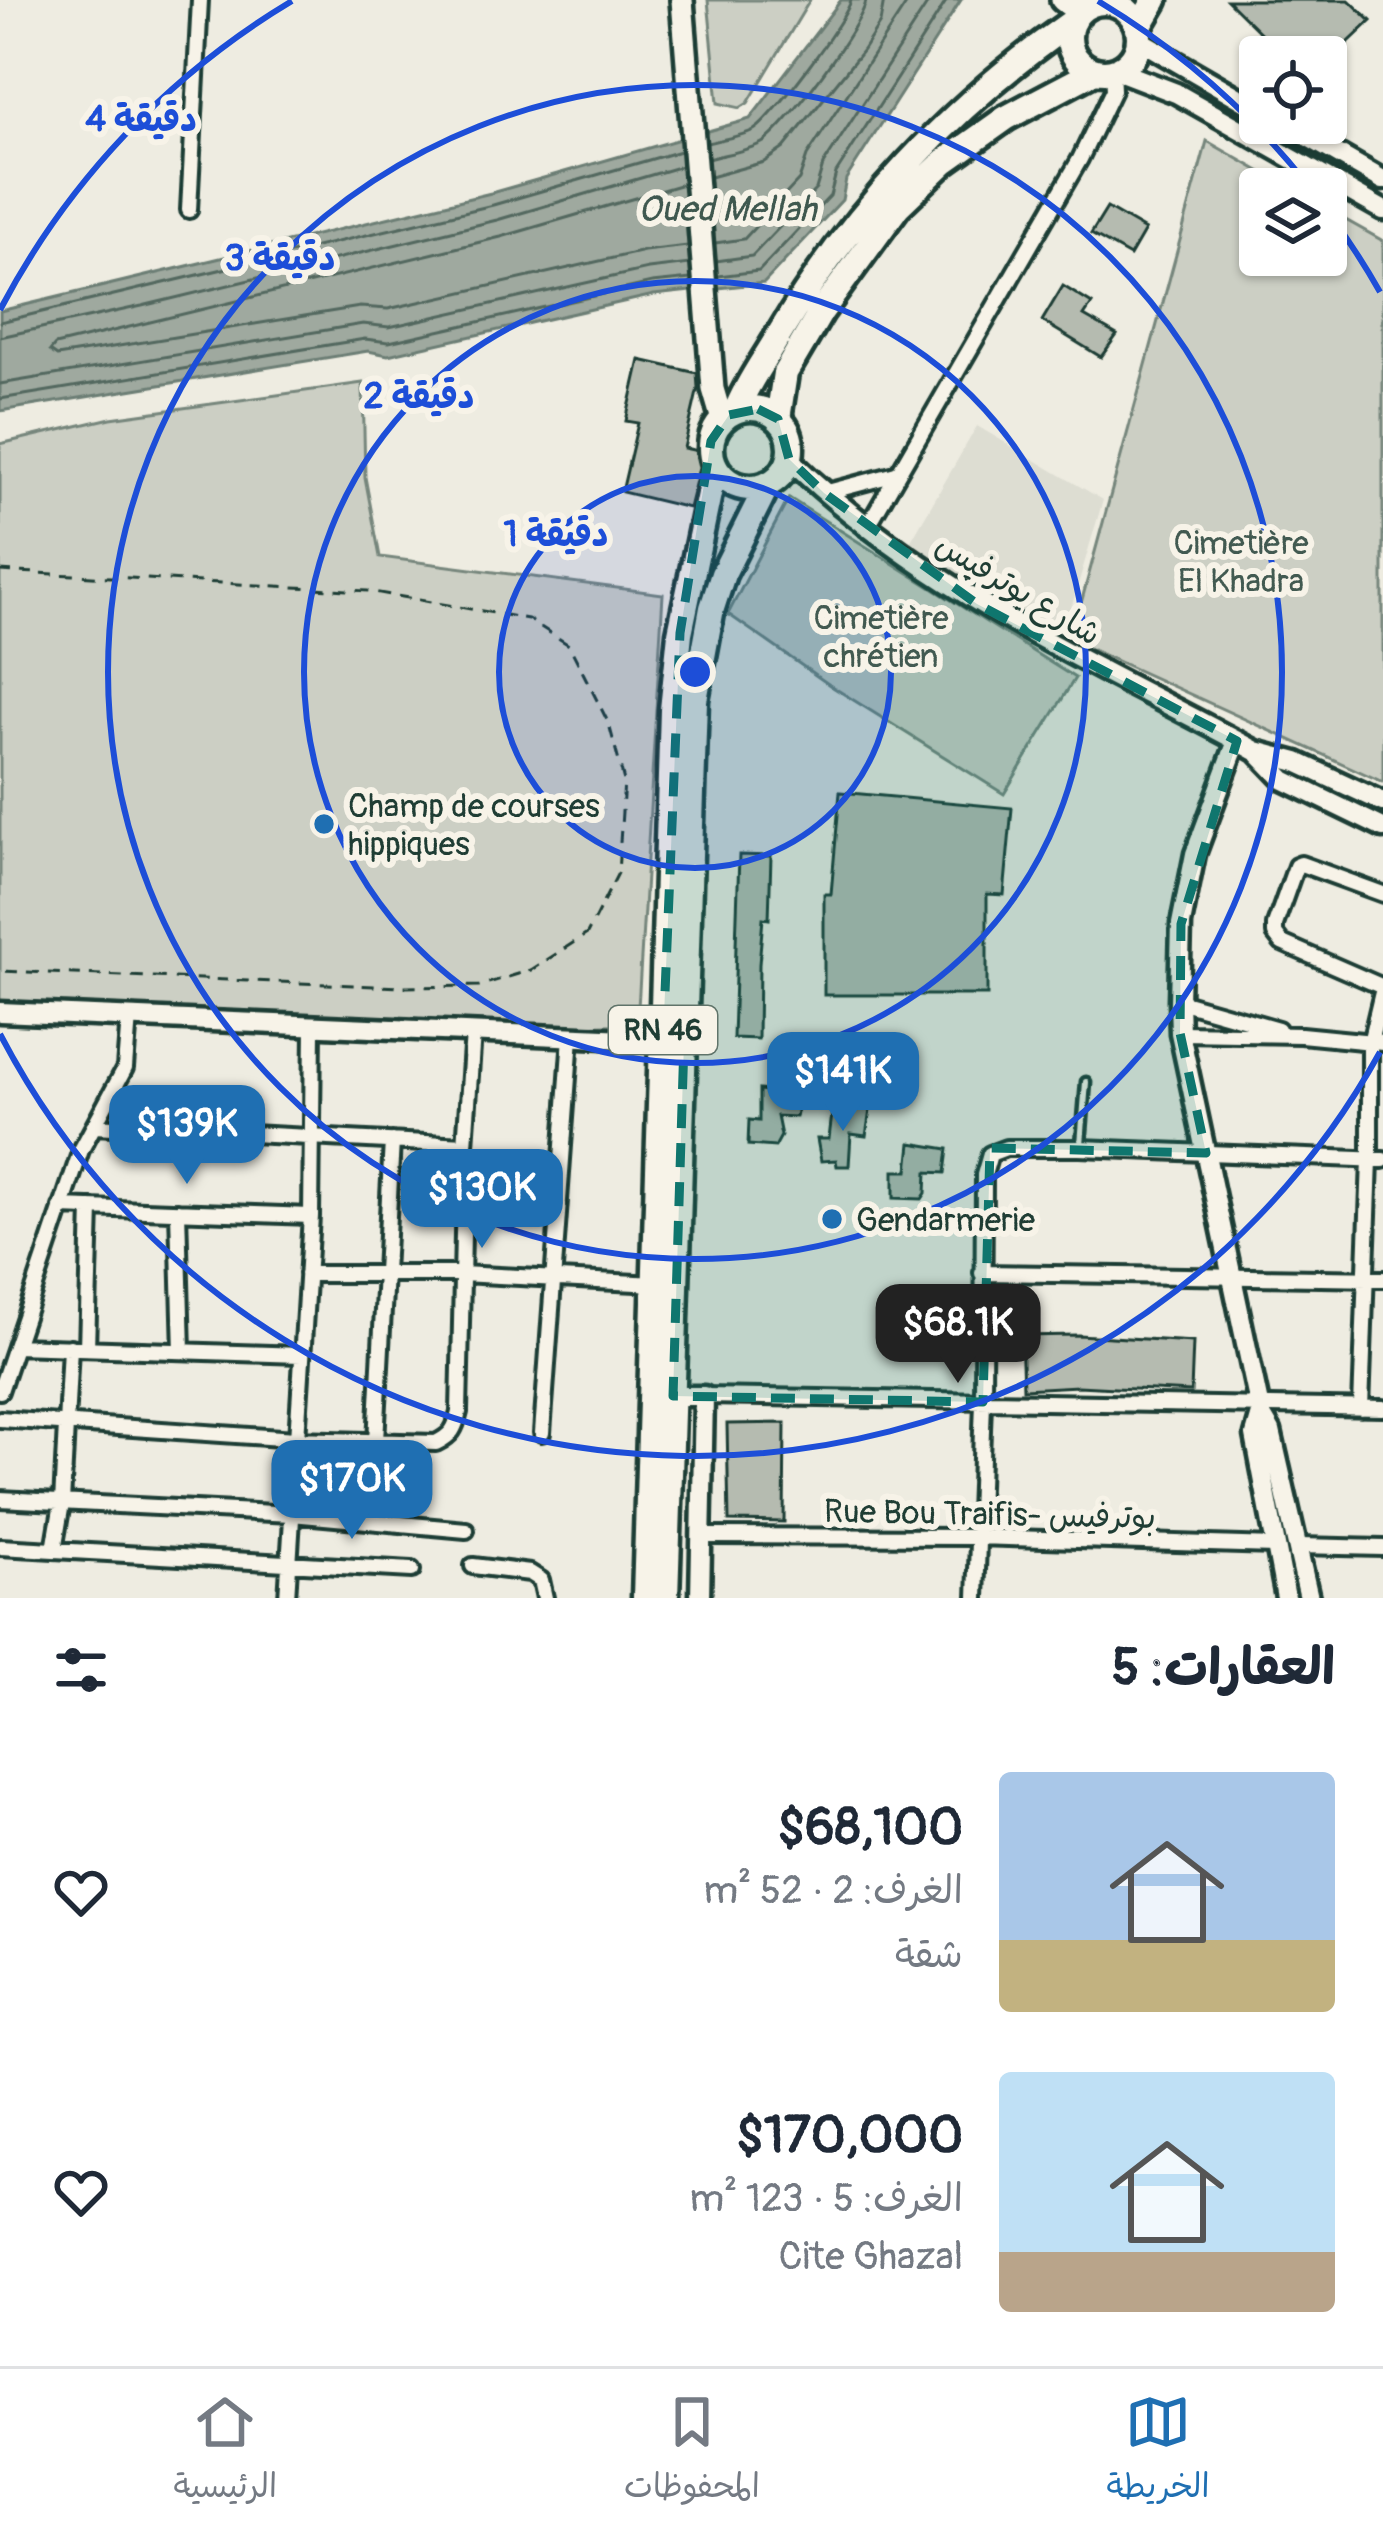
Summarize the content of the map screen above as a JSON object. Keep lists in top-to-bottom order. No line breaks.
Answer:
{"streets":{"highway":["RN 46"],"street":["شارع بوترفيس","Rue Bou Traifis- بوترفيس"]},"crossings":[["شارع بوترفيس","RN 46"]],"water":["Oued Mellah"],"parks":["Cimetière El Khadra","Cimetière chrétien"],"places":["Champ de courses hippiques","Gendarmerie"],"page":{"price":["$141K","$139K","$130K","$68.1K","$170K"],"heading":"العقارات: 5","list":[{"name":"$68,100","note":"الغرف: 2 · 52 m² · شقة"},{"name":"$170,000","note":"الغرف: 5 · 123 m² · Cite Ghazal"}],"tabs":["الخريطة","المحفوظات","الرئيسية"]},"rings":["4 دقيقة","3 دقيقة","2 دقيقة","1 دقيقة"]}
